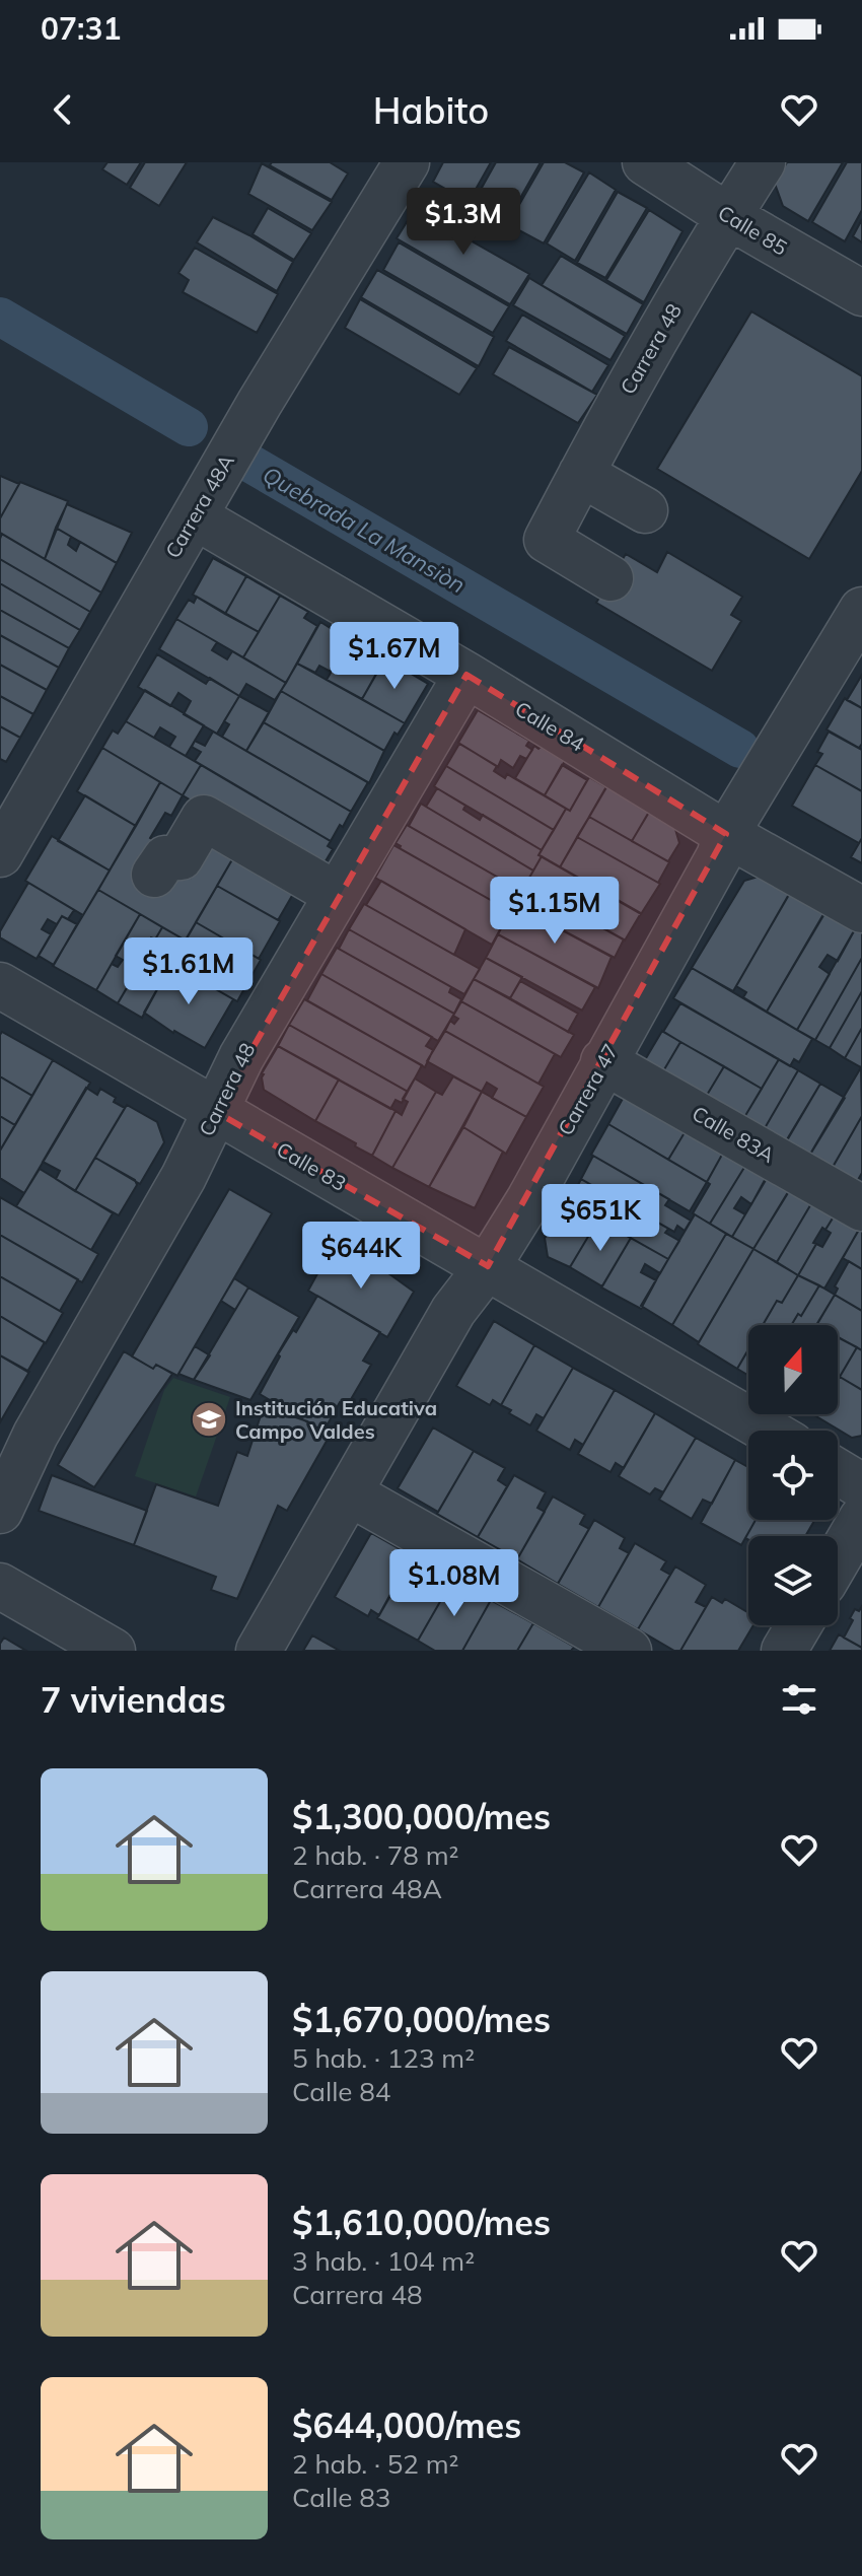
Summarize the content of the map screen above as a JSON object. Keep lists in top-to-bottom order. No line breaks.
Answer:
{"streets":{"street":["Calle 85","Carrera 48","Carrera 48A","Calle 84","Carrera 47","Calle 83A","Calle 83"]},"crossings":[["Calle 85","Carrera 48"],["Carrera 48","Calle 84"],["Carrera 48","Calle 83"],["Carrera 48A","Calle 84"],["Calle 84","Carrera 47"],["Carrera 47","Calle 83A"],["Carrera 47","Calle 83"]],"water":["Quebrada La Mansiòn"],"places":{"school or university":["Institución Educativa Campo Valdes"]},"north":"top","page":{"status":"07:31","header":"Habito","price":["$1.3M","$1.67M","$1.15M","$1.61M","$651K","$644K","$1.08M"],"heading":"7 viviendas","list":[{"name":"$1,300,000/mes","note":"2 hab. · 78 m² · Carrera 48A"},{"name":"$1,670,000/mes","note":"5 hab. · 123 m² · Calle 84"},{"name":"$1,610,000/mes","note":"3 hab. · 104 m² · Carrera 48"},{"name":"$644,000/mes","note":"2 hab. · 52 m² · Calle 83"}]}}
